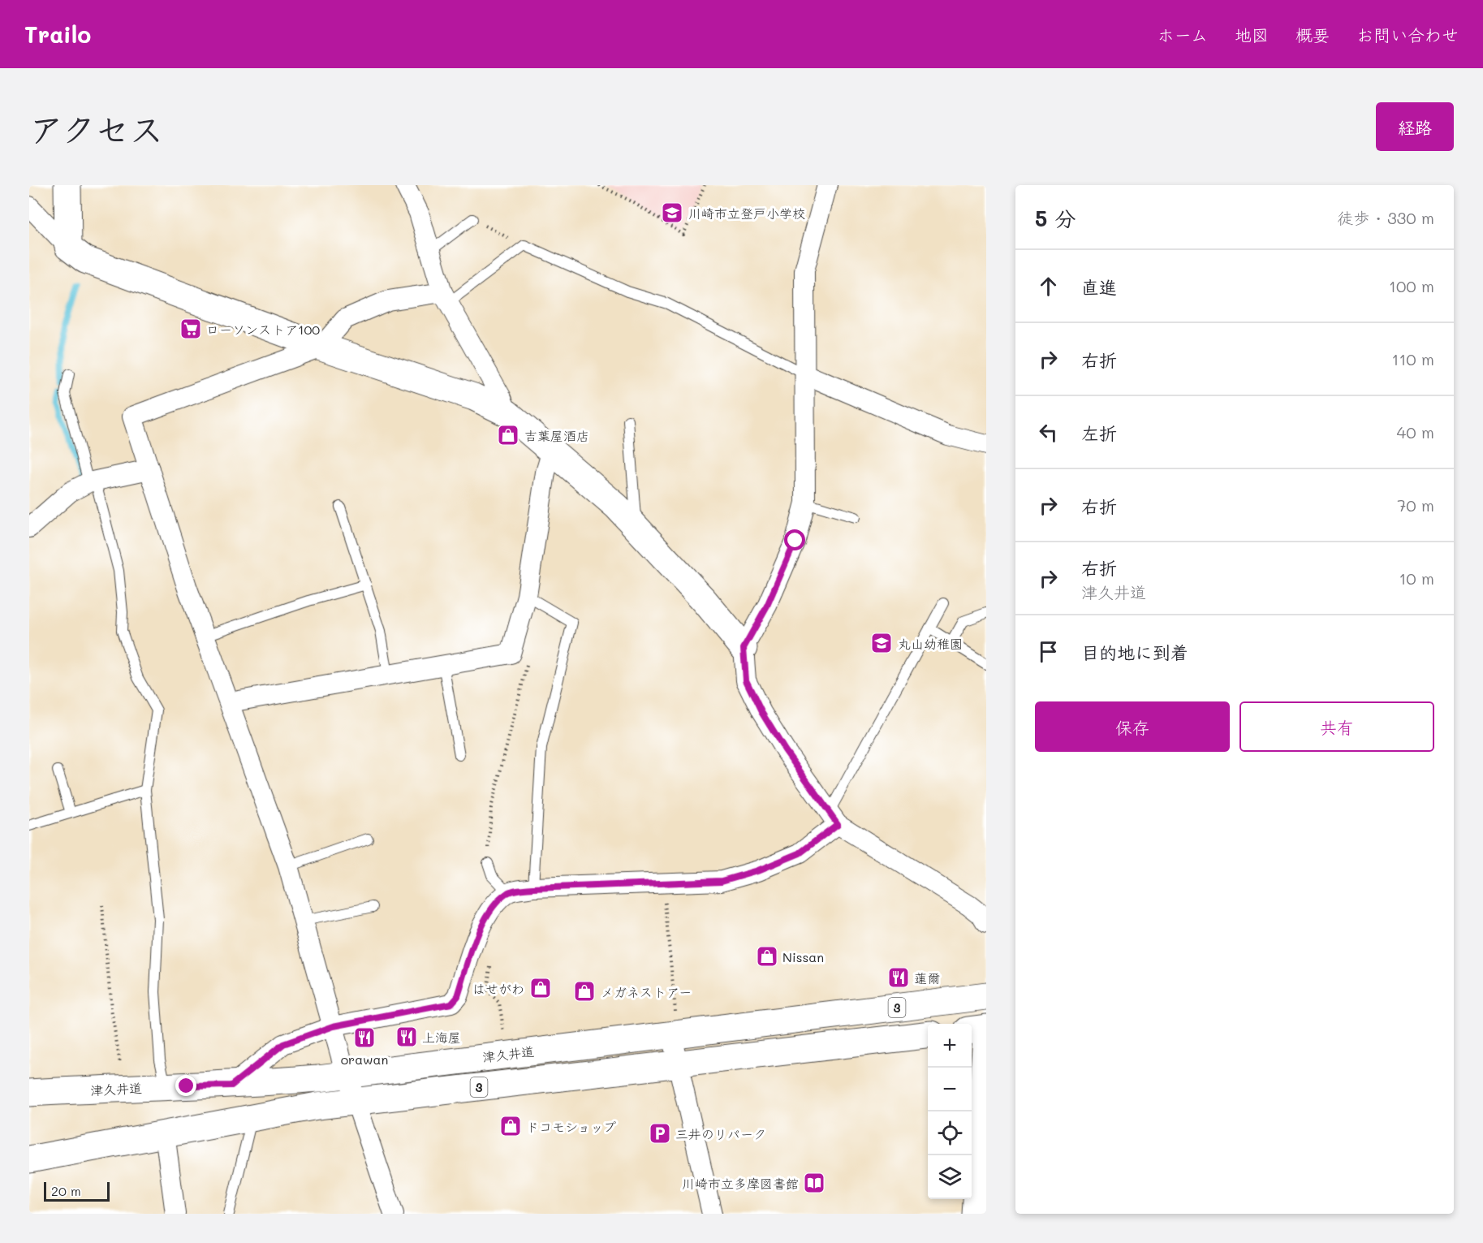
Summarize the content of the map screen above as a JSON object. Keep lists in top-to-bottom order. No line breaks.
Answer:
{"streets":{"main road":["3","津久井道"]},"places":{"school or university":["川崎市立登戸小学校","丸山幼稚園"],"supermarket":["ローソンストア100"],"shop":["吉葉屋酒店","Nissan","はせがわ","メガネストアー","ドコモショップ"],"restaurant":["蓮爾","上海屋","orawan"],"parking":["三井のリパーク"],"library":["川崎市立多摩図書館"]},"scale_bar":"20 m","page":{"header":"Trailo","nav":["ホーム","地図","概要","お問い合わせ"],"title":"アクセス","buttons":["経路",["保存","共有"]],"heading":["5 分","徒歩 · 330 m"],"list":[["直進","100 m"],["右折","110 m"],["左折","40 m"],["右折","70 m"],["右折","津久井道","10 m"],"目的地に到着"],"map_buttons":["+","−"],"scale":"20 m"}}
